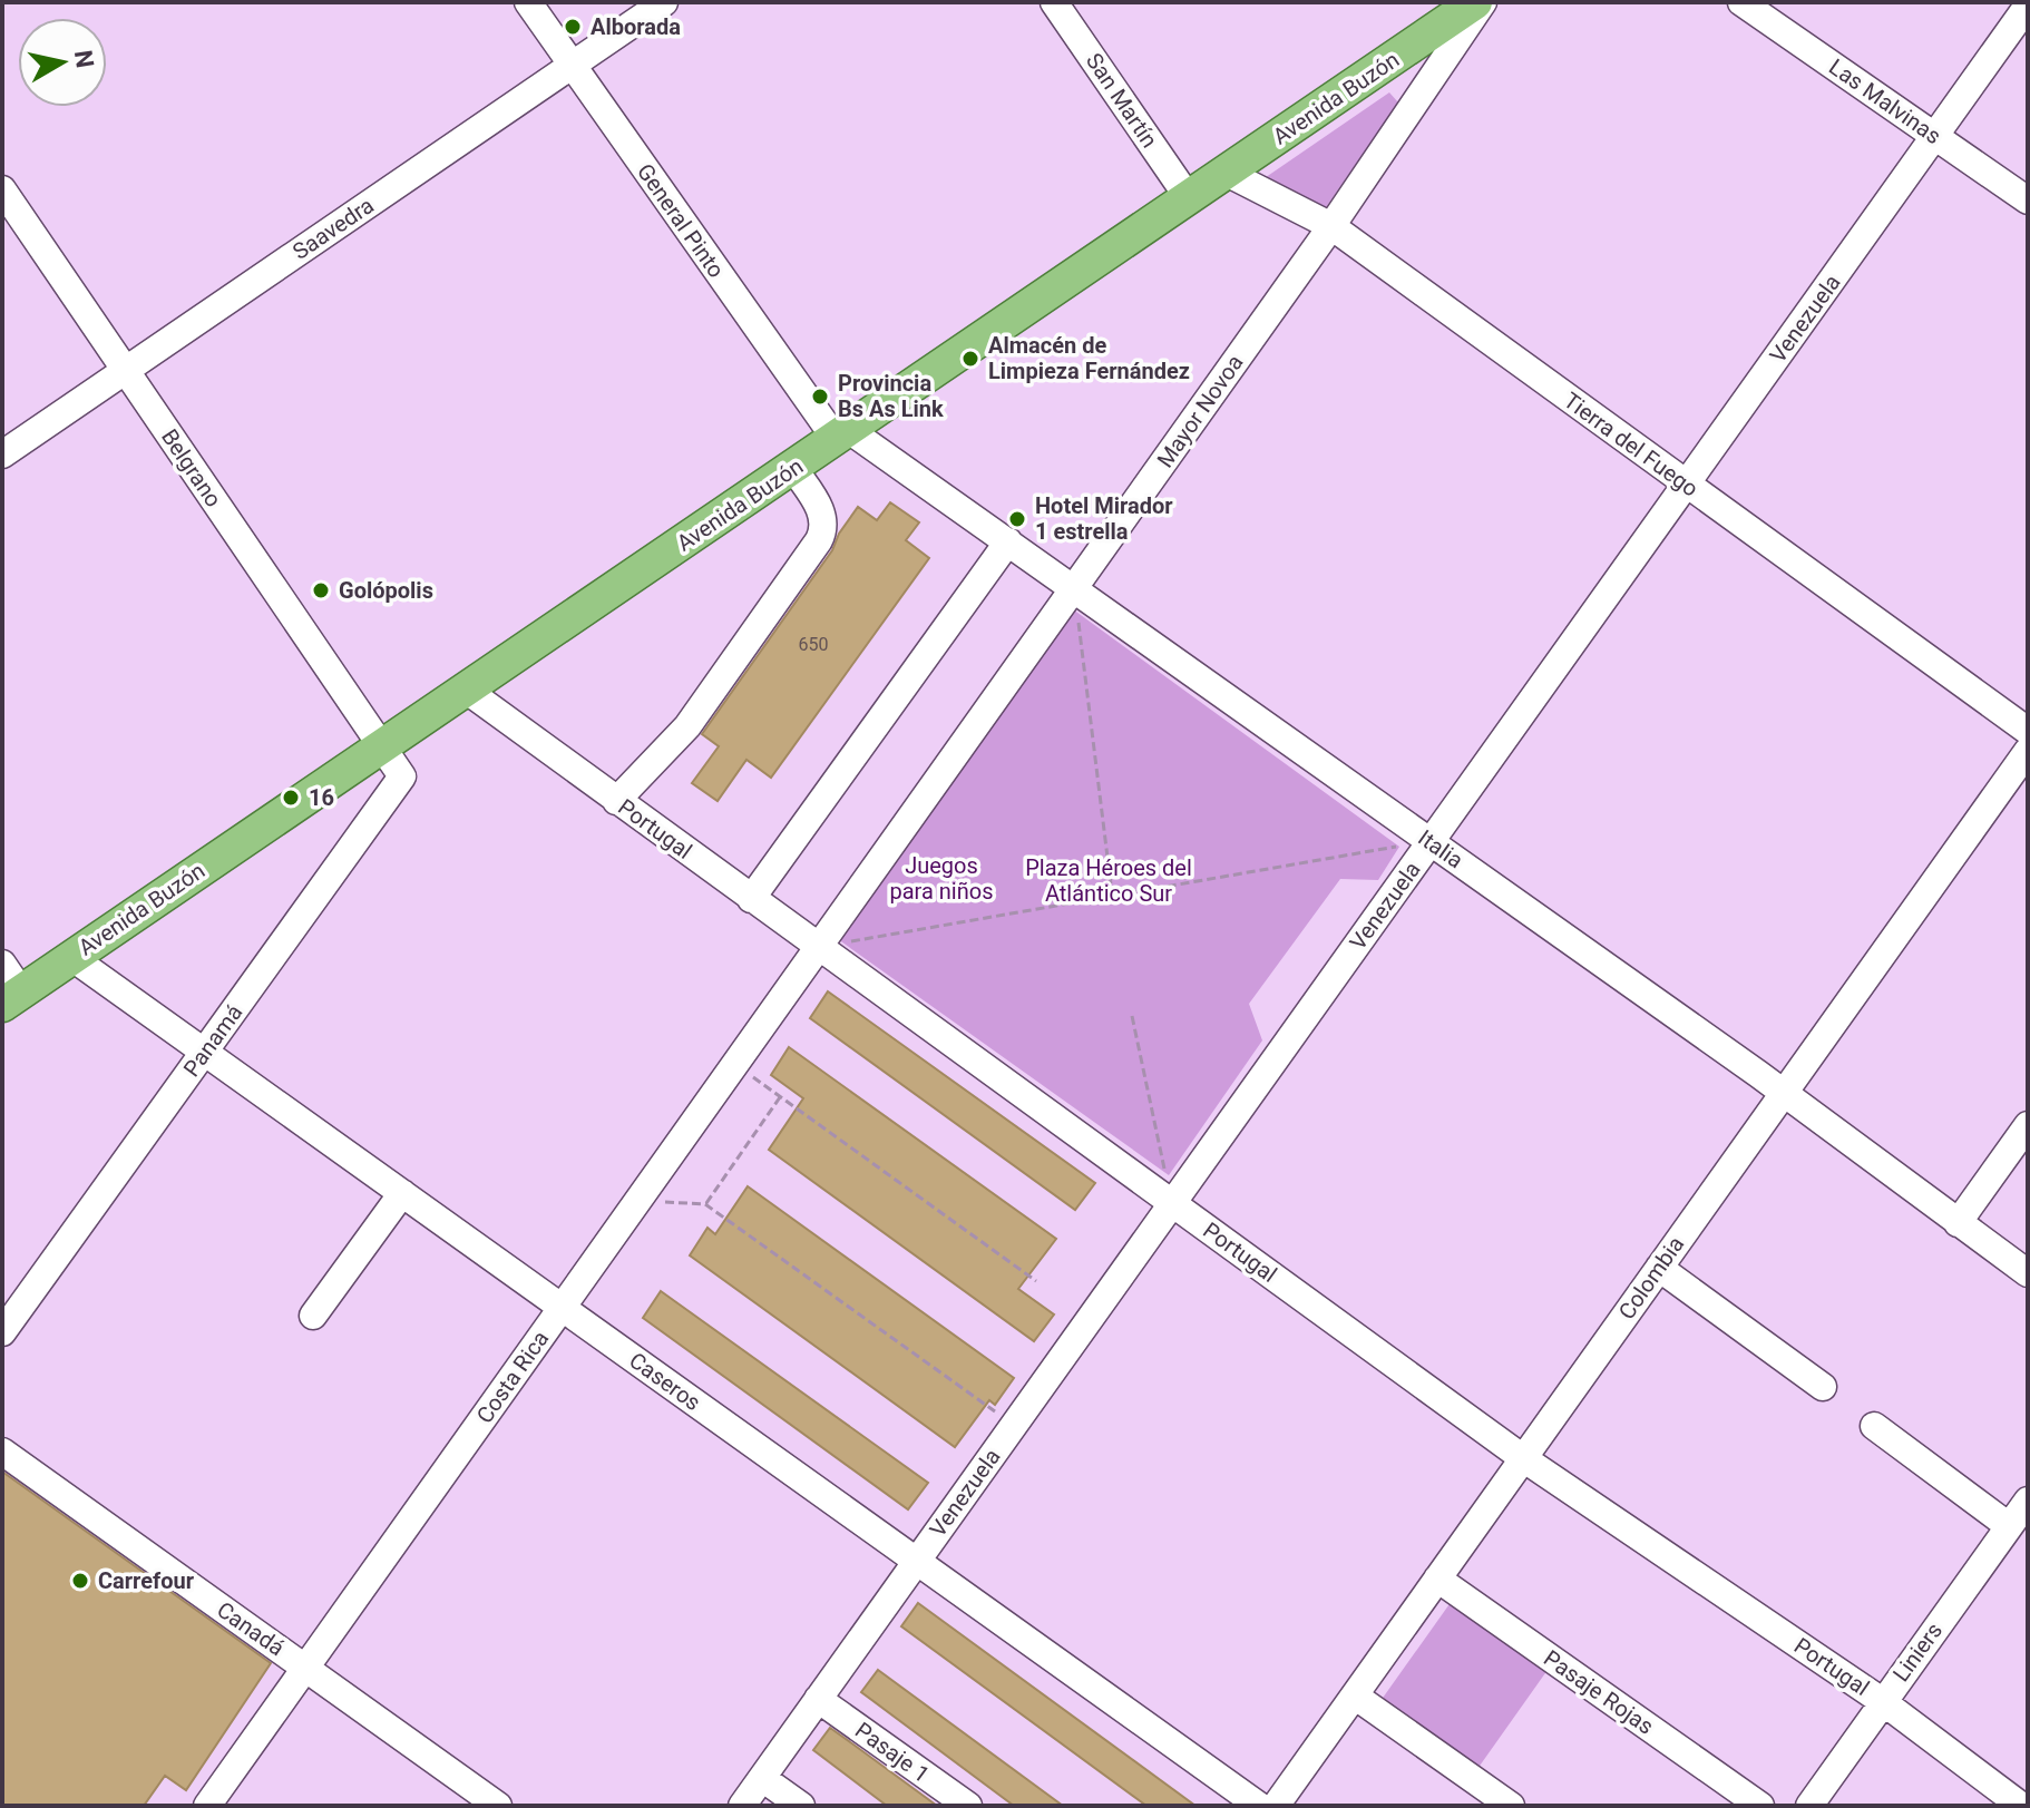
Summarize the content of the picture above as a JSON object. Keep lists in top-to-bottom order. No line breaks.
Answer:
{"streets":{"main road":["Avenida Buzón"],"street":["San Martín","Las Malvinas","General Pinto","Saavedra","Venezuela","Mayor Novoa","Tierra del Fuego","Belgrano","Portugal","Italia","Panamá","Colombia","Costa Rica","Caseros","Canadá","Liniers","Pasaje Rojas","Pasaje 1"]},"crossings":[["Avenida Buzón","San Martín"],["Avenida Buzón","General Pinto"],["Avenida Buzón","Tierra del Fuego"],["Avenida Buzón","Belgrano"],["Avenida Buzón","Portugal"],["Avenida Buzón","Italia"],["Avenida Buzón","Panamá"],["Avenida Buzón","Caseros"],["Las Malvinas","Venezuela"],["General Pinto","Saavedra"],["General Pinto","Italia"],["Saavedra","Belgrano"],["Venezuela","Tierra del Fuego"],["Venezuela","Portugal"],["Venezuela","Italia"],["Venezuela","Caseros"],["Venezuela","Pasaje 1"],["Mayor Novoa","Tierra del Fuego"],["Mayor Novoa","Portugal"],["Mayor Novoa","Italia"],["Mayor Novoa","Costa Rica"],["Belgrano","Panamá"],["Portugal","Colombia"],["Portugal","Costa Rica"],["Portugal","Liniers"],["Italia","Colombia"],["Panamá","Caseros"],["Colombia","Pasaje Rojas"],["Costa Rica","Caseros"],["Costa Rica","Canadá"]],"parks":["Juegos para niños","Plaza Héroes del Atlántico Sur"],"places":["Alborada","Almacén de Limpieza Fernández","Provincia Bs As Link","Hotel Mirador 1 estrella","Golópolis","16","Carrefour"],"house_numbers":["650"],"north":"right"}
